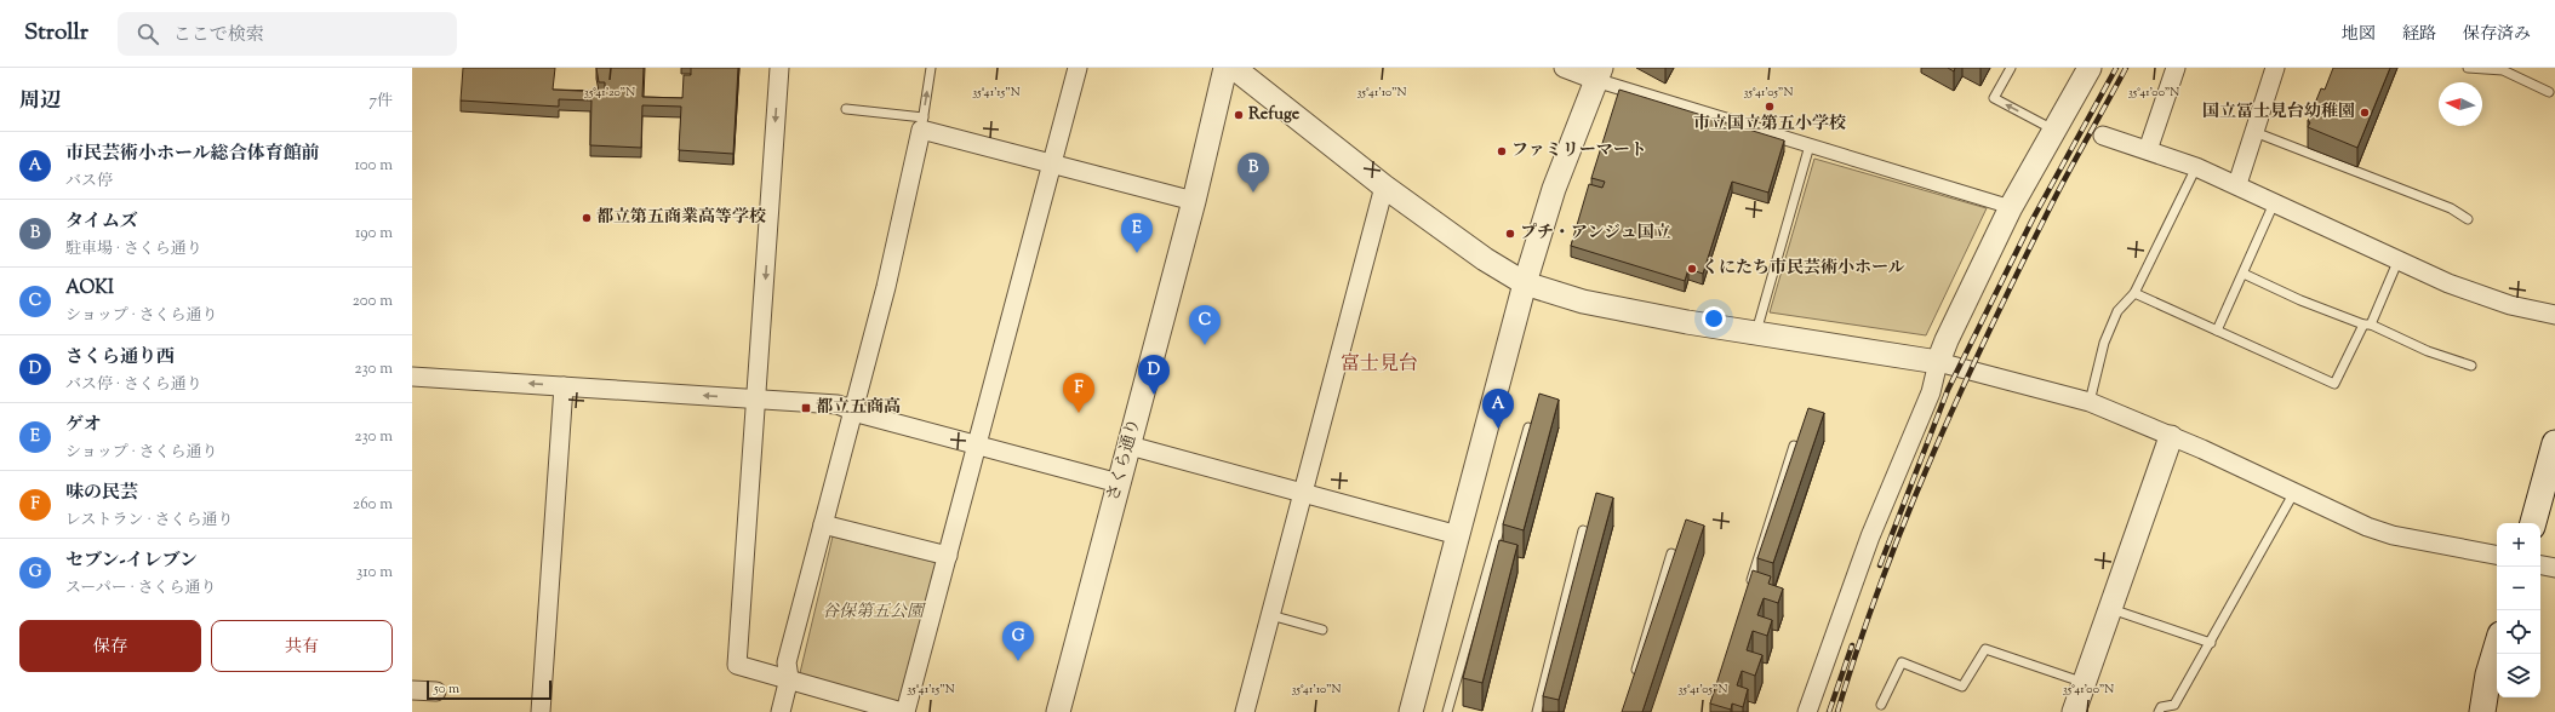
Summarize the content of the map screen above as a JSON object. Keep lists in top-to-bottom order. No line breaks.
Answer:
{"streets":{"street":["さくら通り"]},"districts":["富士見台"],"parks":["谷保第五公園"],"places":{"other":["市立国立第五小学校","国立冨士見台幼稚園","Refuge","ファミリーマート","都立第五商業高等学校","プチ・アンジュ国立","くにたち市民芸術小ホール"],"transit":["都立五商高"]},"scale_bar":"50 m","north":"left","page":{"header":"Strollr","search":"ここで検索","nav":["地図","経路","保存済み"],"heading":["周辺","7件"],"list":[{"mark":"A","name":"市民芸術小ホール総合体育館前","note":"バス停","value":"100 m"},{"mark":"B","name":"タイムズ","note":"駐車場 · さくら通り","value":"190 m"},{"mark":"C","name":"AOKI","note":"ショップ · さくら通り","value":"200 m"},{"mark":"D","name":"さくら通り西","note":"バス停 · さくら通り","value":"230 m"},{"mark":"E","name":"ゲオ","note":"ショップ · さくら通り","value":"230 m"},{"mark":"F","name":"味の民芸","note":"レストラン · さくら通り","value":"260 m"},{"mark":"G","name":"セブン-イレブン","note":"スーパー · さくら通り","value":"310 m"}],"pins":["B","E","C","D","F","A","G"],"map_buttons":["+","−"],"buttons":["保存","共有"],"scale":"50 m"},"coordinates":["35°41'20\"N","35°41'15\"N","35°41'10\"N","35°41'05\"N","35°41'00\"N"]}
